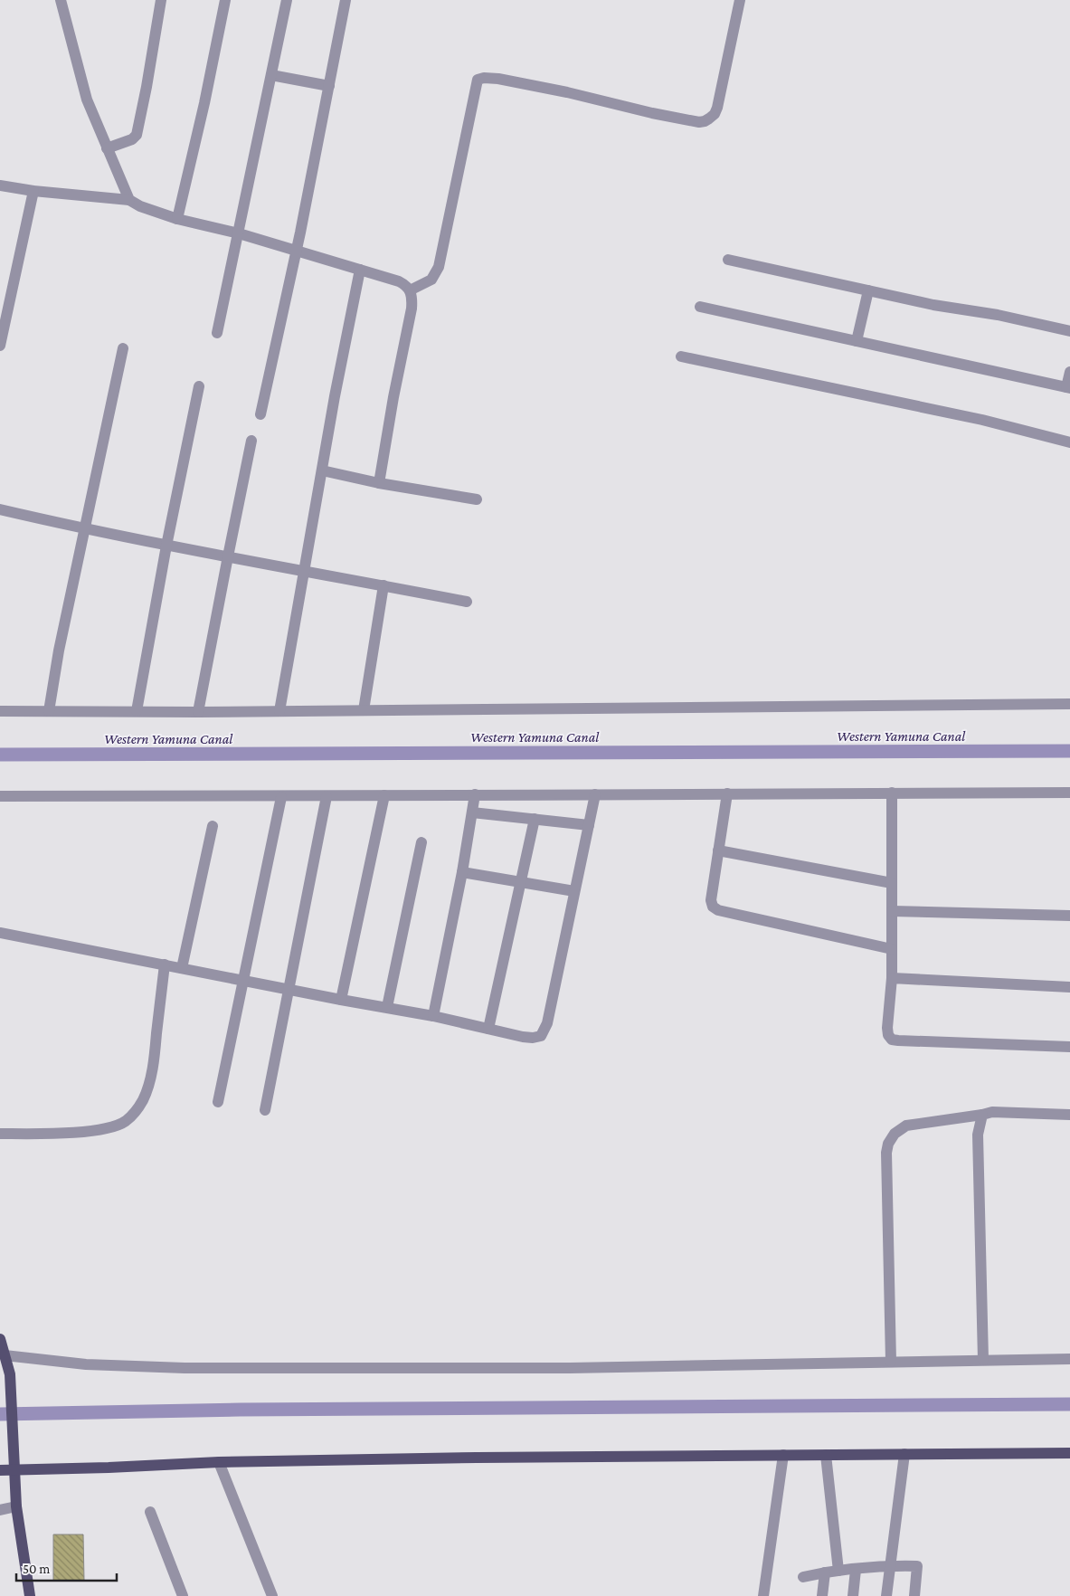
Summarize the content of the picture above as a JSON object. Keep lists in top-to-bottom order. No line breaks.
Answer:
{"water":["Western Yamuna Canal"],"scale_bar":"50 m"}
